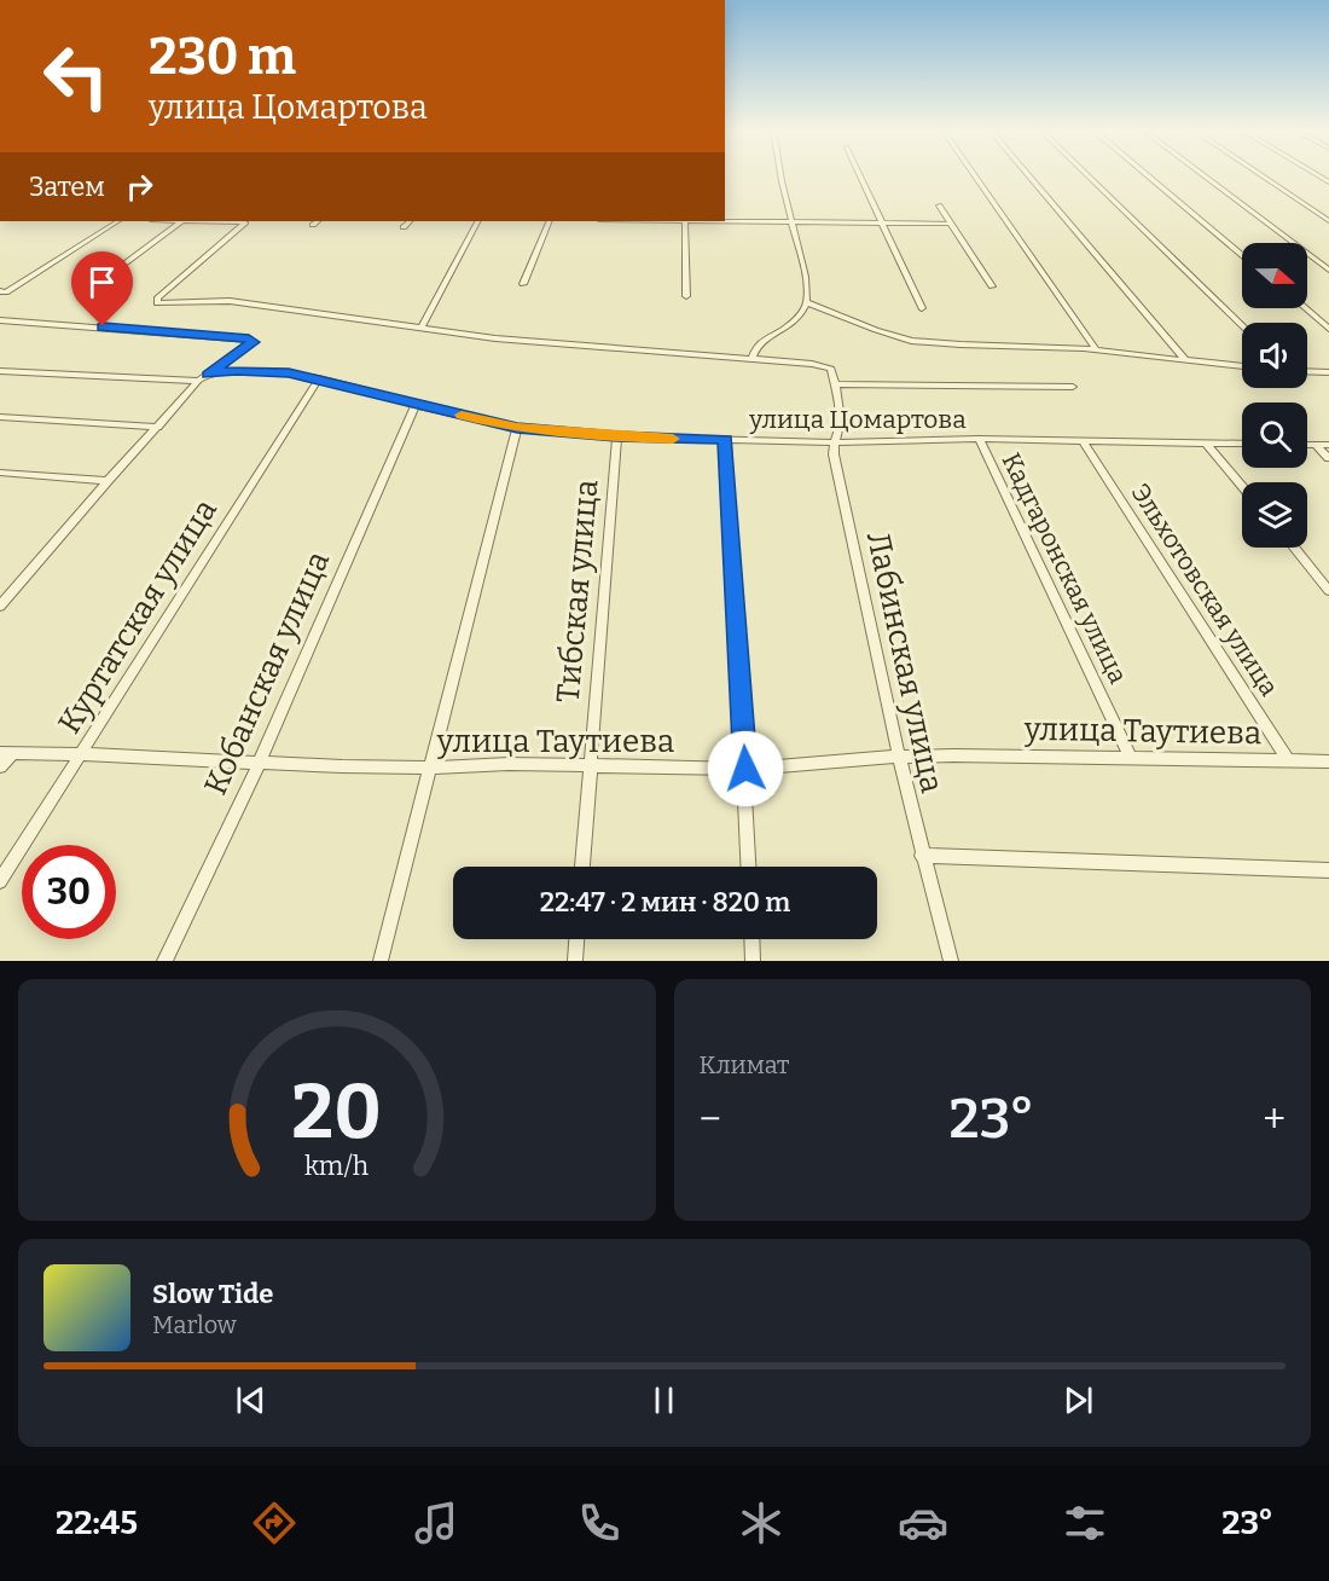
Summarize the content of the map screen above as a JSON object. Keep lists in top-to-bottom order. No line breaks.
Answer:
{"streets":{"street":["улица Цомартова","Кадгаронская улица","Эльхотовская улица","Тибская улица","Куртатская улица","Лабинская улица","Кобанская улица","улица Таутиева"]},"crossings":[["улица Цомартова","Кадгаронская улица"],["улица Цомартова","Эльхотовская улица"],["улица Цомартова","Тибская улица"],["улица Цомартова","Куртатская улица"],["улица Цомартова","Лабинская улица"],["улица Цомартова","Кобанская улица"],["Кадгаронская улица","улица Таутиева"],["Эльхотовская улица","улица Таутиева"],["Тибская улица","улица Таутиева"],["Куртатская улица","улица Таутиева"],["Лабинская улица","улица Таутиева"],["Кобанская улица","улица Таутиева"]],"north":"right","page":{"turn":["230 m","улица Цомартова"],"then":"Затем","limit":"30","trip":"22:47 · 2 мин · 820 m","tile":"Климат","heat":["−","23°","+"],"song":["Slow Tide","Marlow"],"tabs":["22:45","23°"],"gauge":["20","km/h"]}}
